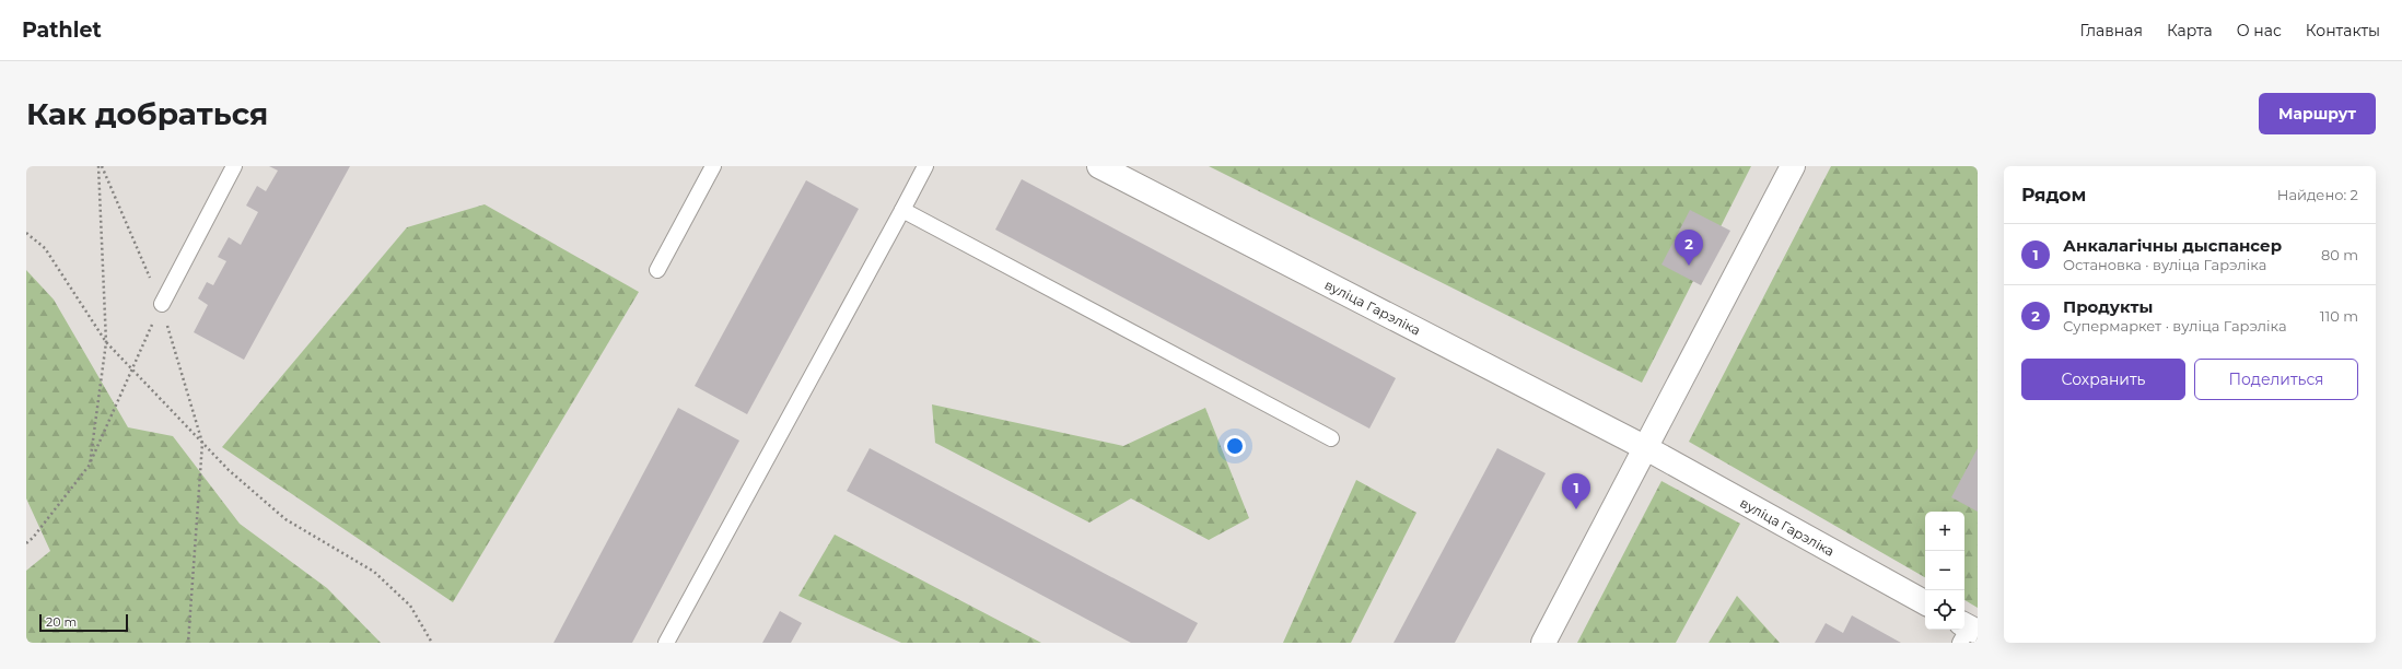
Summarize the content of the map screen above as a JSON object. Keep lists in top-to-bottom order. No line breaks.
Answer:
{"streets":{"street":["вуліца Гарэліка"]},"scale_bar":"20 m","page":{"header":"Pathlet","nav":["Главная","Карта","О нас","Контакты"],"buttons":["Маршрут",["Сохранить","Поделиться"]],"title":"Как добраться","heading":["Рядом","Найдено: 2"],"list":[{"mark":"1","name":"Анкалагічны дыспансер","note":"Остановка · вуліца Гарэліка","value":"80 m"},{"mark":"2","name":"Продукты","note":"Супермаркет · вуліца Гарэліка","value":"110 m"}],"pins":["2","1"],"map_buttons":["+","−"],"scale":"20 m"}}
